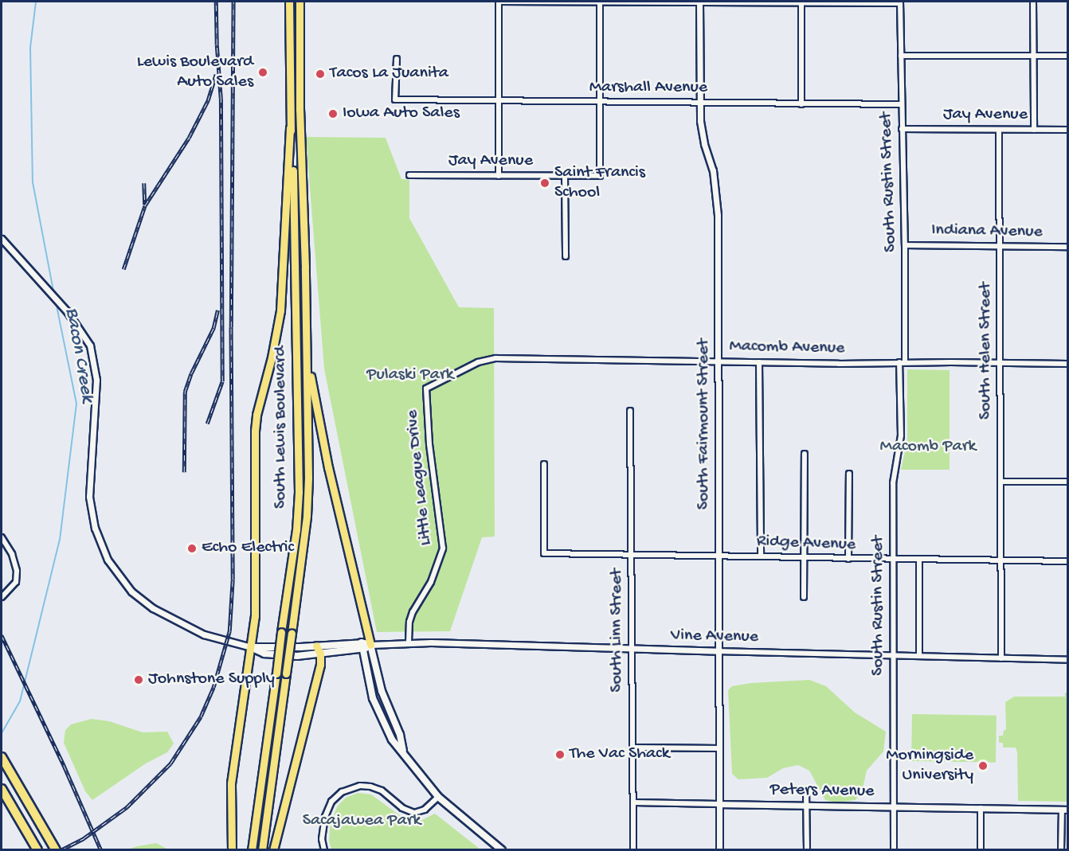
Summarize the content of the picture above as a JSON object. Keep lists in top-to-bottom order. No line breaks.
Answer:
{"streets":{"main road":["South Lewis Boulevard","Vine Avenue"],"street":["Marshall Avenue","Jay Avenue","South Rustin Street","Indiana Avenue","Macomb Avenue","South Helen Street","South Fairmount Street","Little League Drive","Ridge Avenue","South Linn Street","Peters Avenue"]},"crossings":[["Marshall Avenue","Jay Avenue"],["Marshall Avenue","South Rustin Street"],["Marshall Avenue","South Fairmount Street"],["Jay Avenue","South Rustin Street"],["Jay Avenue","South Helen Street"],["South Rustin Street","Indiana Avenue"],["South Rustin Street","Macomb Avenue"],["South Rustin Street","Ridge Avenue"],["South Rustin Street","Vine Avenue"],["South Rustin Street","Peters Avenue"],["Indiana Avenue","South Helen Street"],["Macomb Avenue","South Helen Street"],["Macomb Avenue","South Fairmount Street"],["Macomb Avenue","Little League Drive"],["South Helen Street","Ridge Avenue"],["South Helen Street","Vine Avenue"],["South Fairmount Street","Ridge Avenue"],["South Fairmount Street","Vine Avenue"],["South Fairmount Street","Peters Avenue"],["Little League Drive","Vine Avenue"],["Ridge Avenue","South Linn Street"],["South Linn Street","Vine Avenue"],["South Linn Street","Peters Avenue"]],"water":["Bacon Creek"],"parks":["Pulaski Park","Macomb Park","Sacajawea Park"],"places":["Lewis Boulevard Auto Sales","Tacos La Juanita","Iowa Auto Sales","Saint Francis School","Echo Electric","Johnstone Supply","The Vac Shack","Morningside University"]}
